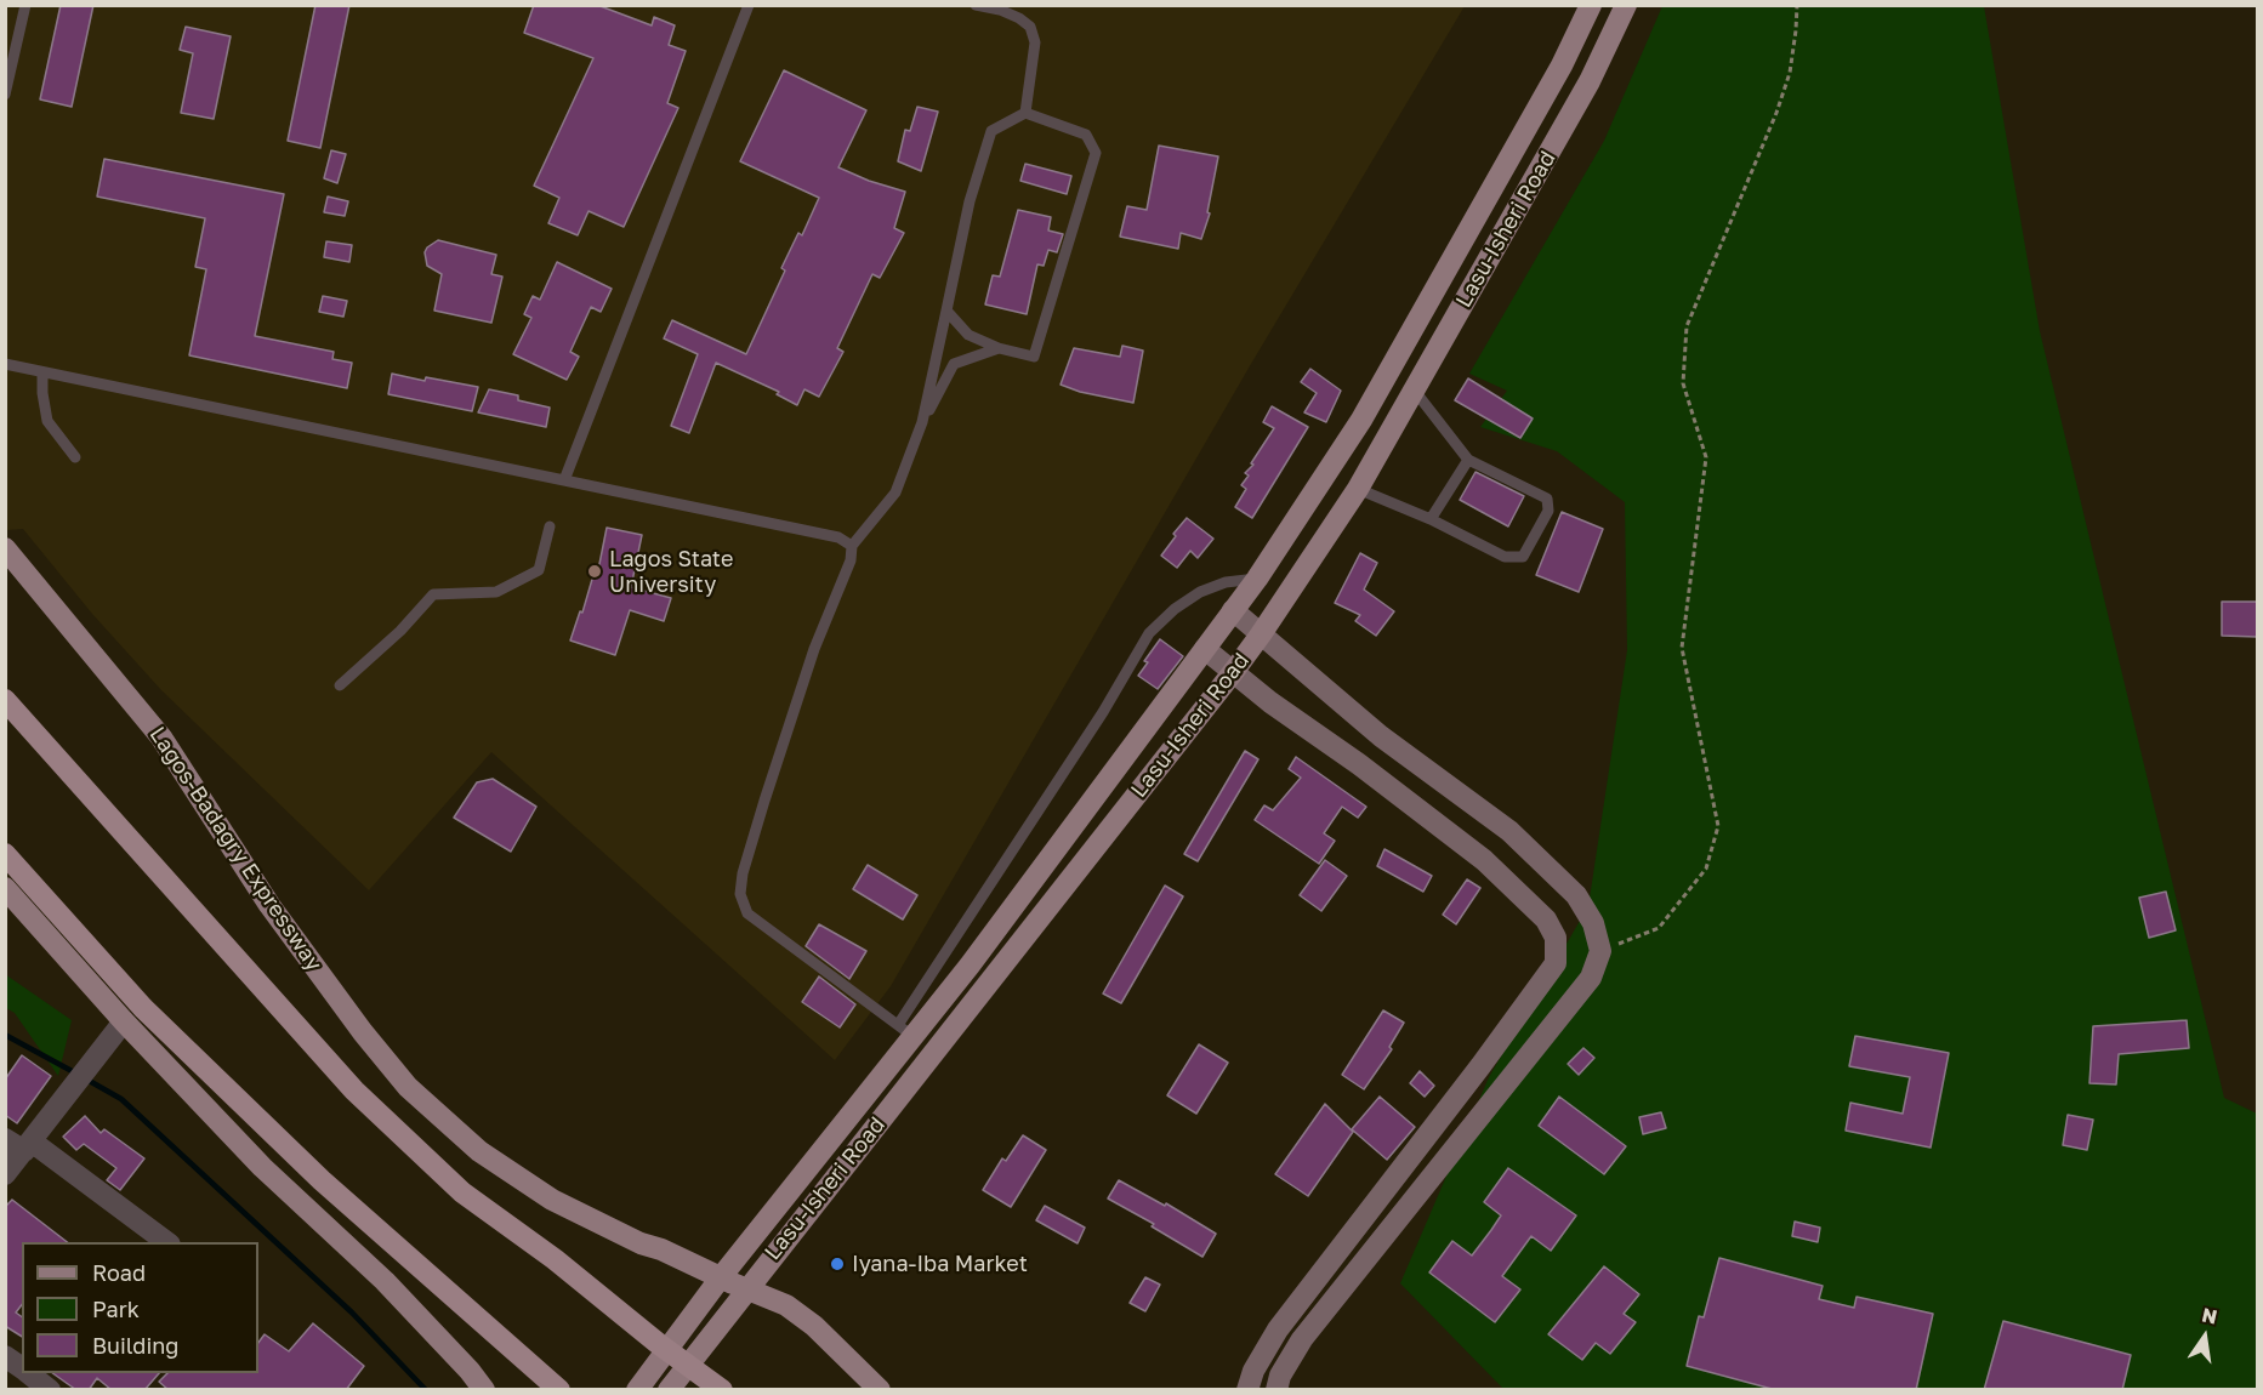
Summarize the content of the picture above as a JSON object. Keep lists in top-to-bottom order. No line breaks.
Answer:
{"streets":{"main road":["Lasu-Isheri Road","Lagos-Badagry Expressway"]},"crossings":[["Lasu-Isheri Road","Lagos-Badagry Expressway"]],"places":["Lagos State University","Iyana-Iba Market"],"legend":["Road","Park","Building"],"north":"top"}
